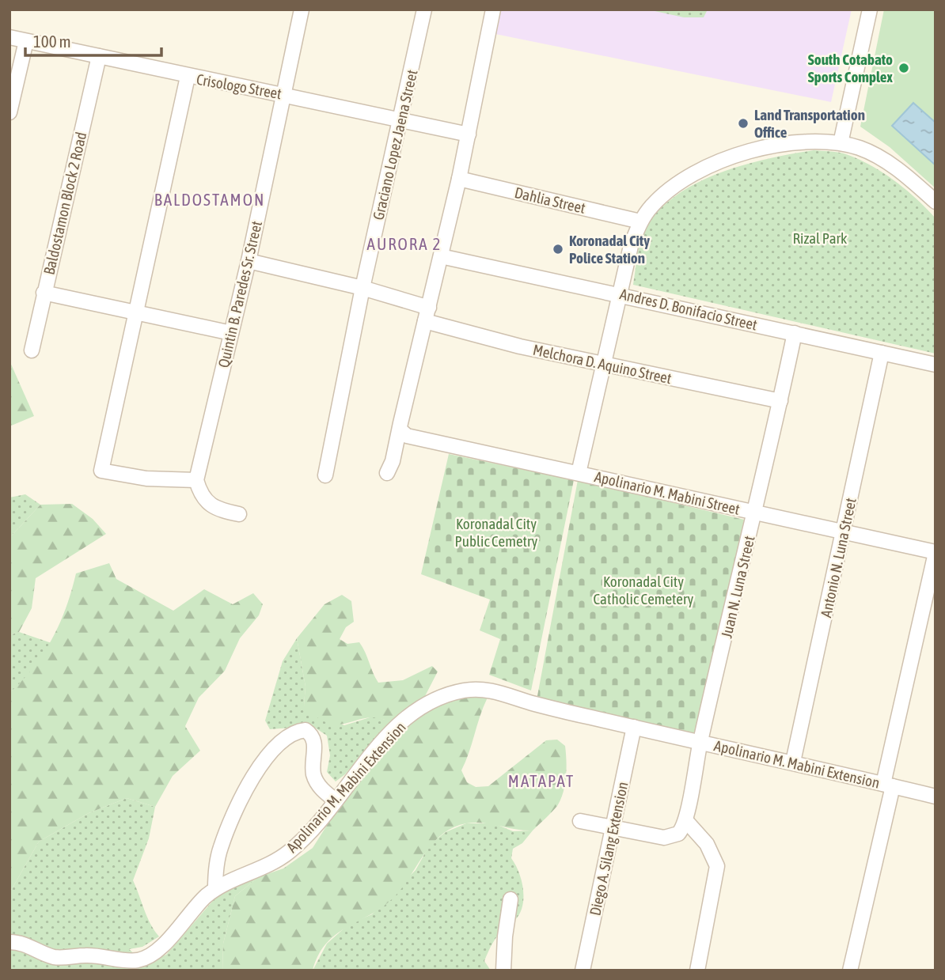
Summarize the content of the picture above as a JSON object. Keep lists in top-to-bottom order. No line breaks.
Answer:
{"streets":{"street":["Crisologo Street","Graciano Lopez Jaena Street","Dahlia Street","Baldostamon Block 2 Road","Quintin B. Paredes Sr. Street","Andres D. Bonifacio Street","Melchora D. Aquino Street","Apolinario M. Mabini Street","Antonio N. Luna Street","Juan N. Luna Street","Apolinario M. Mabini Extension","Diego A. Silang Extension"]},"crossings":[["Crisologo Street","Graciano Lopez Jaena Street"],["Crisologo Street","Baldostamon Block 2 Road"],["Crisologo Street","Quintin B. Paredes Sr. Street"],["Graciano Lopez Jaena Street","Melchora D. Aquino Street"],["Quintin B. Paredes Sr. Street","Melchora D. Aquino Street"],["Andres D. Bonifacio Street","Antonio N. Luna Street"],["Andres D. Bonifacio Street","Juan N. Luna Street"],["Melchora D. Aquino Street","Juan N. Luna Street"],["Apolinario M. Mabini Street","Antonio N. Luna Street"],["Apolinario M. Mabini Street","Juan N. Luna Street"],["Antonio N. Luna Street","Apolinario M. Mabini Extension"],["Juan N. Luna Street","Apolinario M. Mabini Extension"],["Apolinario M. Mabini Extension","Diego A. Silang Extension"]],"districts":["BALDOSTAMON","AURORA 2","MATAPAT"],"parks":["Rizal Park","Koronadal City Public Cemetry","Koronadal City Catholic Cemetery"],"places":["South Cotabato Sports Complex","Land Transportation Office","Koronadal City Police Station"],"scale_bar":"100 m"}
